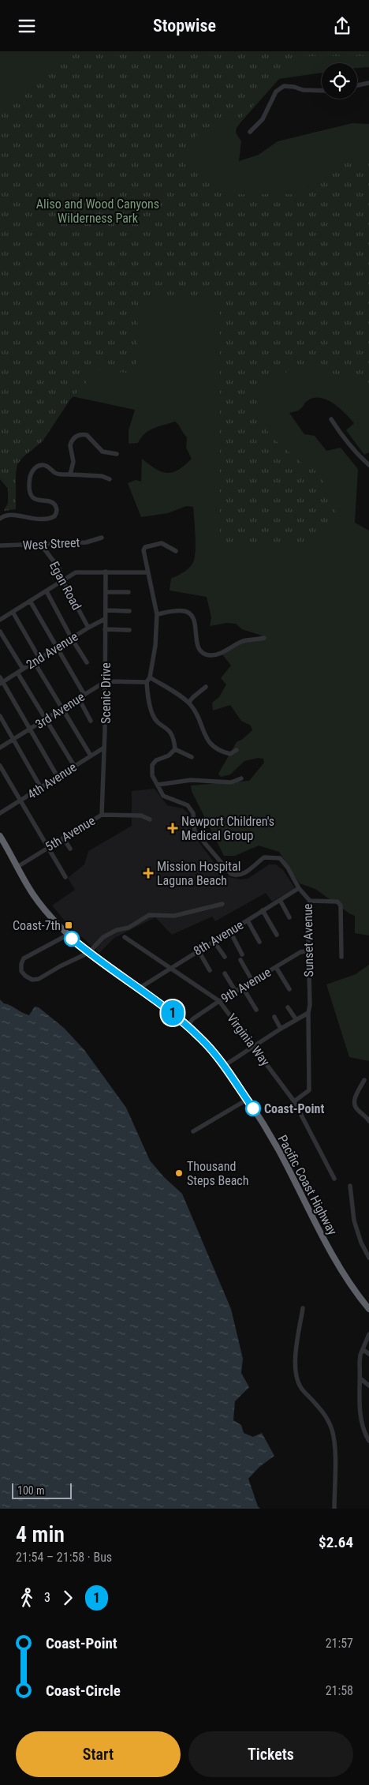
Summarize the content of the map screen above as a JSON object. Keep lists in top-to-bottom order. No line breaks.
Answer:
{"streets":{"highway":["Pacific Coast Highway"],"street":["West Street","Egan Road","2nd Avenue","Scenic Drive","3rd Avenue","4th Avenue","5th Avenue","8th Avenue","Sunset Avenue","9th Avenue","Virginia Way"]},"crossings":[["West Street","Egan Road"],["Egan Road","2nd Avenue"],["2nd Avenue","Scenic Drive"],["Scenic Drive","3rd Avenue"],["Scenic Drive","4th Avenue"],["Scenic Drive","5th Avenue"],["5th Avenue","Pacific Coast Highway"],["8th Avenue","Sunset Avenue"],["8th Avenue","Virginia Way"],["8th Avenue","Pacific Coast Highway"],["Sunset Avenue","9th Avenue"],["Sunset Avenue","Virginia Way"],["9th Avenue","Virginia Way"],["9th Avenue","Pacific Coast Highway"]],"parks":["Aliso and Wood Canyons Wilderness Park"],"places":{"health":["Newport Children's Medical Group","Mission Hospital Laguna Beach"],"transit":["Coast-7th"],"other":["Coast-Point","Thousand Steps Beach"]},"lines":["bus line 1"],"scale_bar":"100 m","page":{"header":"Stopwise","on_map":"1","scale":"100 m","heading":["4 min","21:54 – 21:58 · Bus","$2.64"],"legs":["3","1"],"list":[{"name":"Coast-Point","value":"21:57"},{"name":"Coast-Circle","value":"21:58"}],"buttons":["Start","Tickets"]}}
